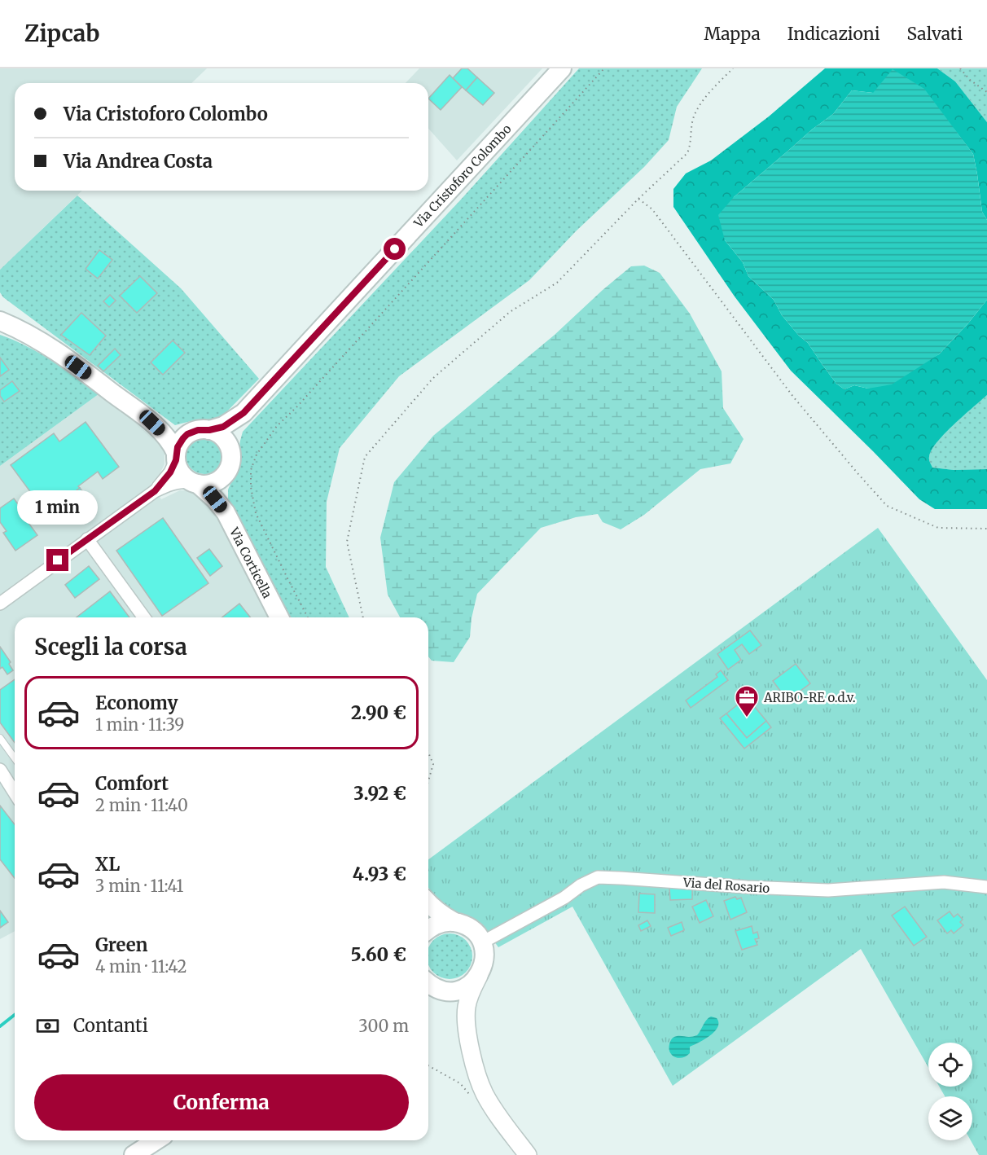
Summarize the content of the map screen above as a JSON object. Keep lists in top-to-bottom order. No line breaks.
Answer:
{"streets":{"main road":["Via Cristoforo Colombo","Via Corticella"],"street":["Via del Rosario"]},"crossings":[["Via Cristoforo Colombo","Via Corticella"]],"places":{"office":["ARIBO-RE o.d.v."]},"page":{"header":"Zipcab","nav":["Mappa","Indicazioni","Salvati"],"banner":["Via Cristoforo Colombo","Via Andrea Costa"],"bubble":"1 min","heading":"Scegli la corsa","list":[{"name":"Economy","note":"1 min · 11:39","value":"2.90 €"},{"name":"Comfort","note":"2 min · 11:40","value":"3.92 €"},{"name":"XL","note":"3 min · 11:41","value":"4.93 €"},{"name":"Green","note":"4 min · 11:42","value":"5.60 €"}],"pay":["Contanti","300 m"],"buttons":"Conferma"}}
